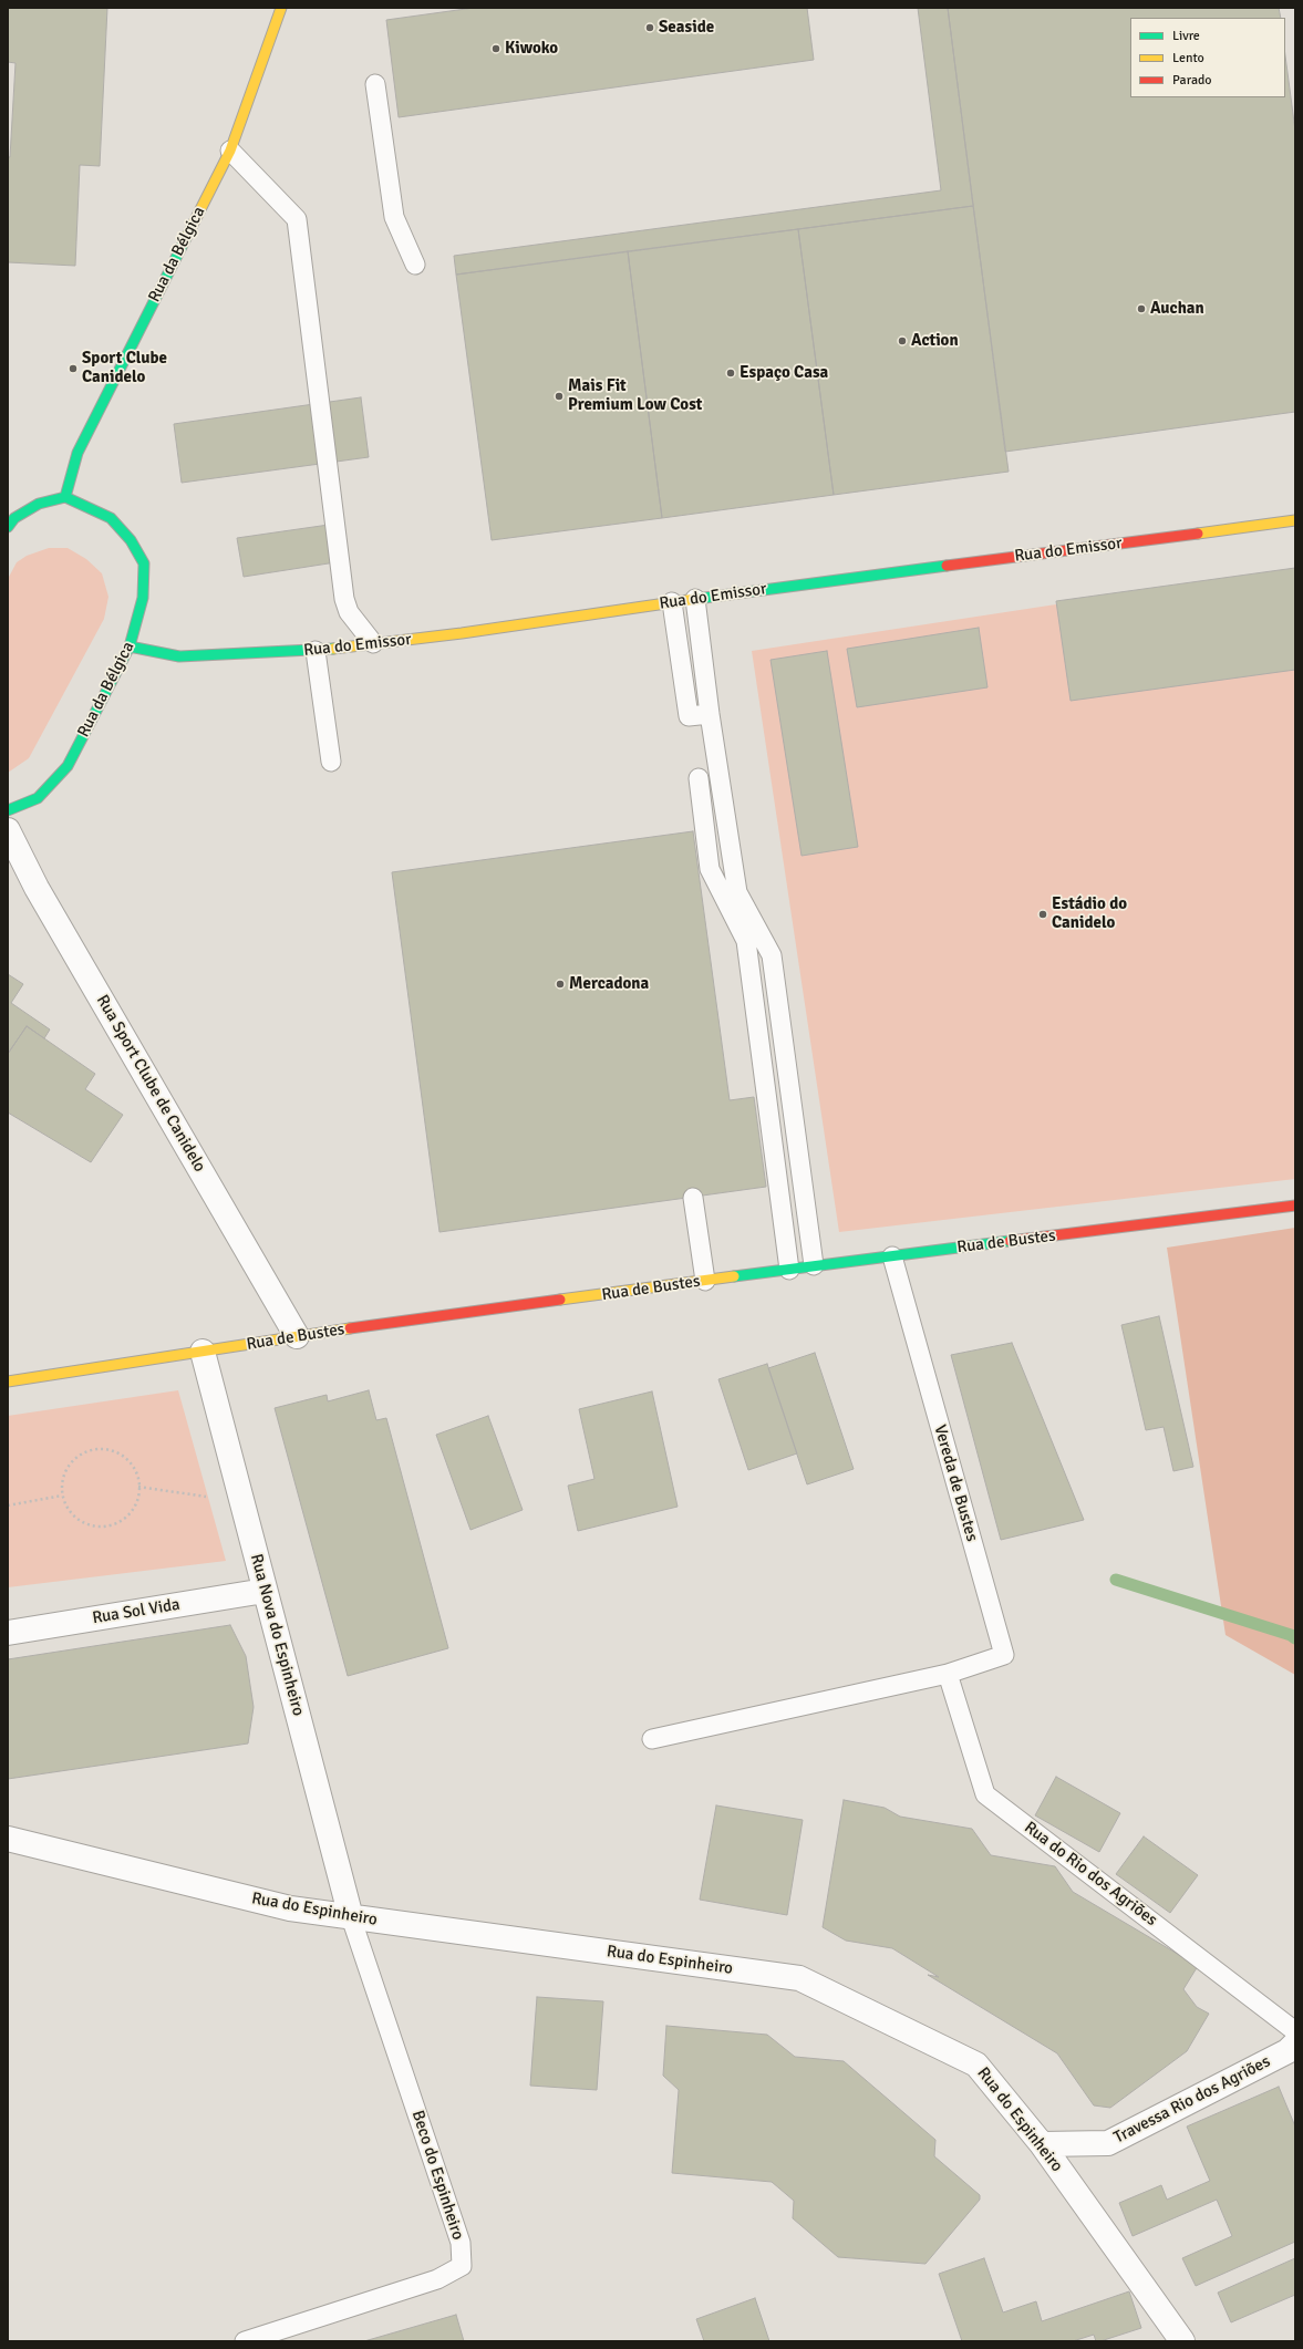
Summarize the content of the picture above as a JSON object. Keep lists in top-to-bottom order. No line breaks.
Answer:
{"streets":{"main road":["Rua da Bélgica","Rua do Emissor","Rua de Bustes"],"street":["Rua Sport Clube de Canidelo","Rua Sol Vida","Rua Nova do Espinheiro","Rua do Espinheiro","Travessa Rio dos Agriões"],"lane":["Vereda de Bustes","Rua do Rio dos Agriões","Beco do Espinheiro"]},"crossings":[["Rua da Bélgica","Rua do Emissor"],["Rua Sport Clube de Canidelo","Rua de Bustes"],["Rua de Bustes","Vereda de Bustes"],["Rua de Bustes","Rua Nova do Espinheiro"],["Vereda de Bustes","Rua do Rio dos Agriões"],["Rua Sol Vida","Rua Nova do Espinheiro"],["Rua Nova do Espinheiro","Rua do Espinheiro"],["Rua Nova do Espinheiro","Beco do Espinheiro"],["Rua do Rio dos Agriões","Travessa Rio dos Agriões"],["Rua do Espinheiro","Travessa Rio dos Agriões"],["Rua do Espinheiro","Beco do Espinheiro"]],"places":["Seaside","Kiwoko","Auchan","Action","Sport Clube Canidelo","Espaço Casa","Mais Fit Premium Low Cost","Estádio do Canidelo","Mercadona"],"legend":["Livre","Lento","Parado"]}
